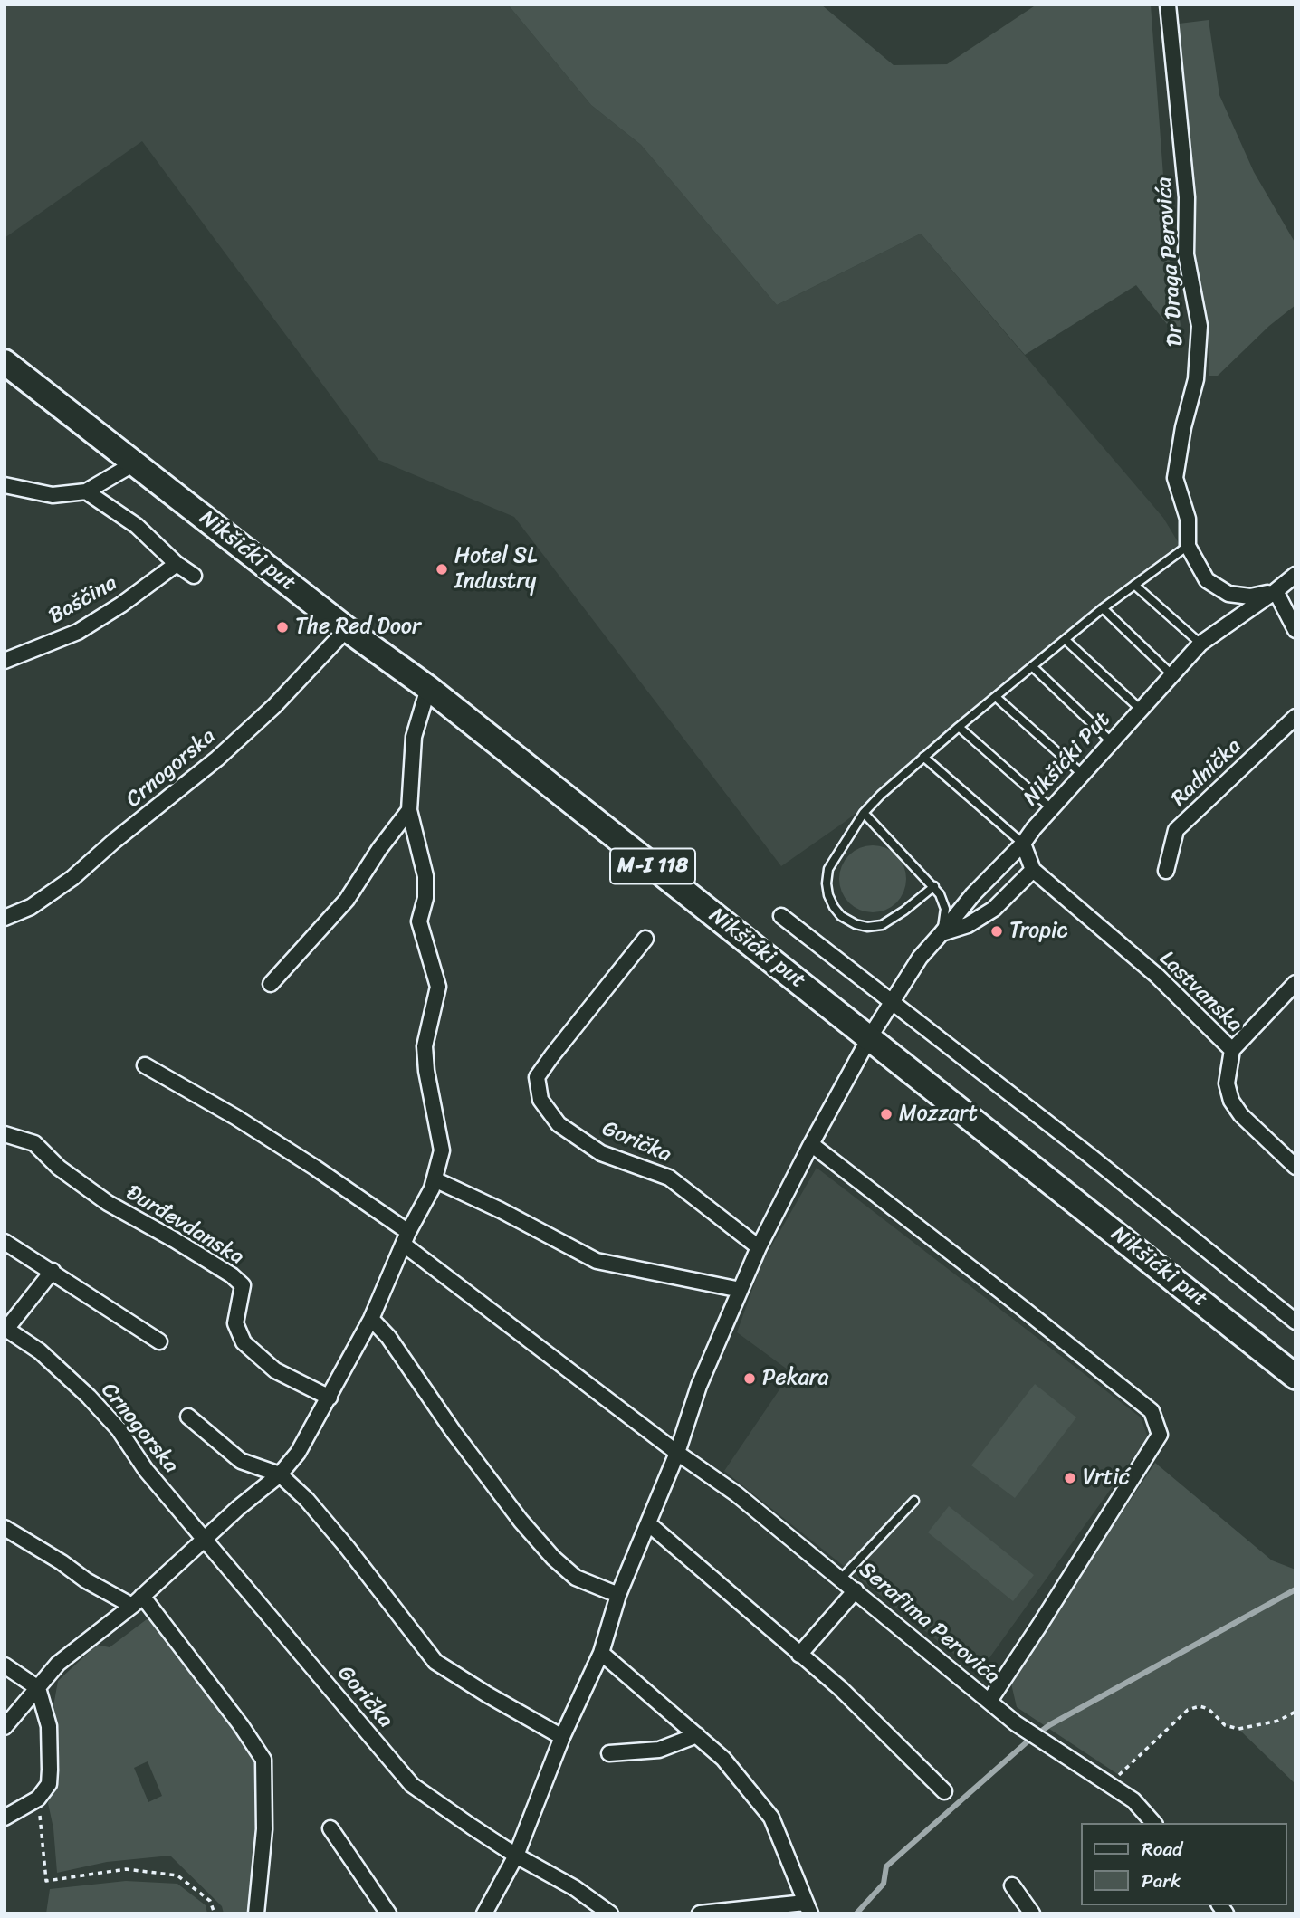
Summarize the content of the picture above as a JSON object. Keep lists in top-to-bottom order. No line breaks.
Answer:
{"streets":{"main road":["Nikšićki put","M-I 118"],"street":["Dr Draga Perovića","Baščina","Nikšićki Put","Crnogorska","Radnička","Lastvanska","Gorička","Đurđevdanska","Serafima Perovića"]},"crossings":[["Dr Draga Perovića","Nikšićki Put"],["Nikšićki put","Crnogorska"],["Crnogorska","Gorička"]],"places":["Hotel SL Industry","The Red Door","Tropic","Mozzart","Pekara","Vrtić"],"legend":["Road","Park"]}
